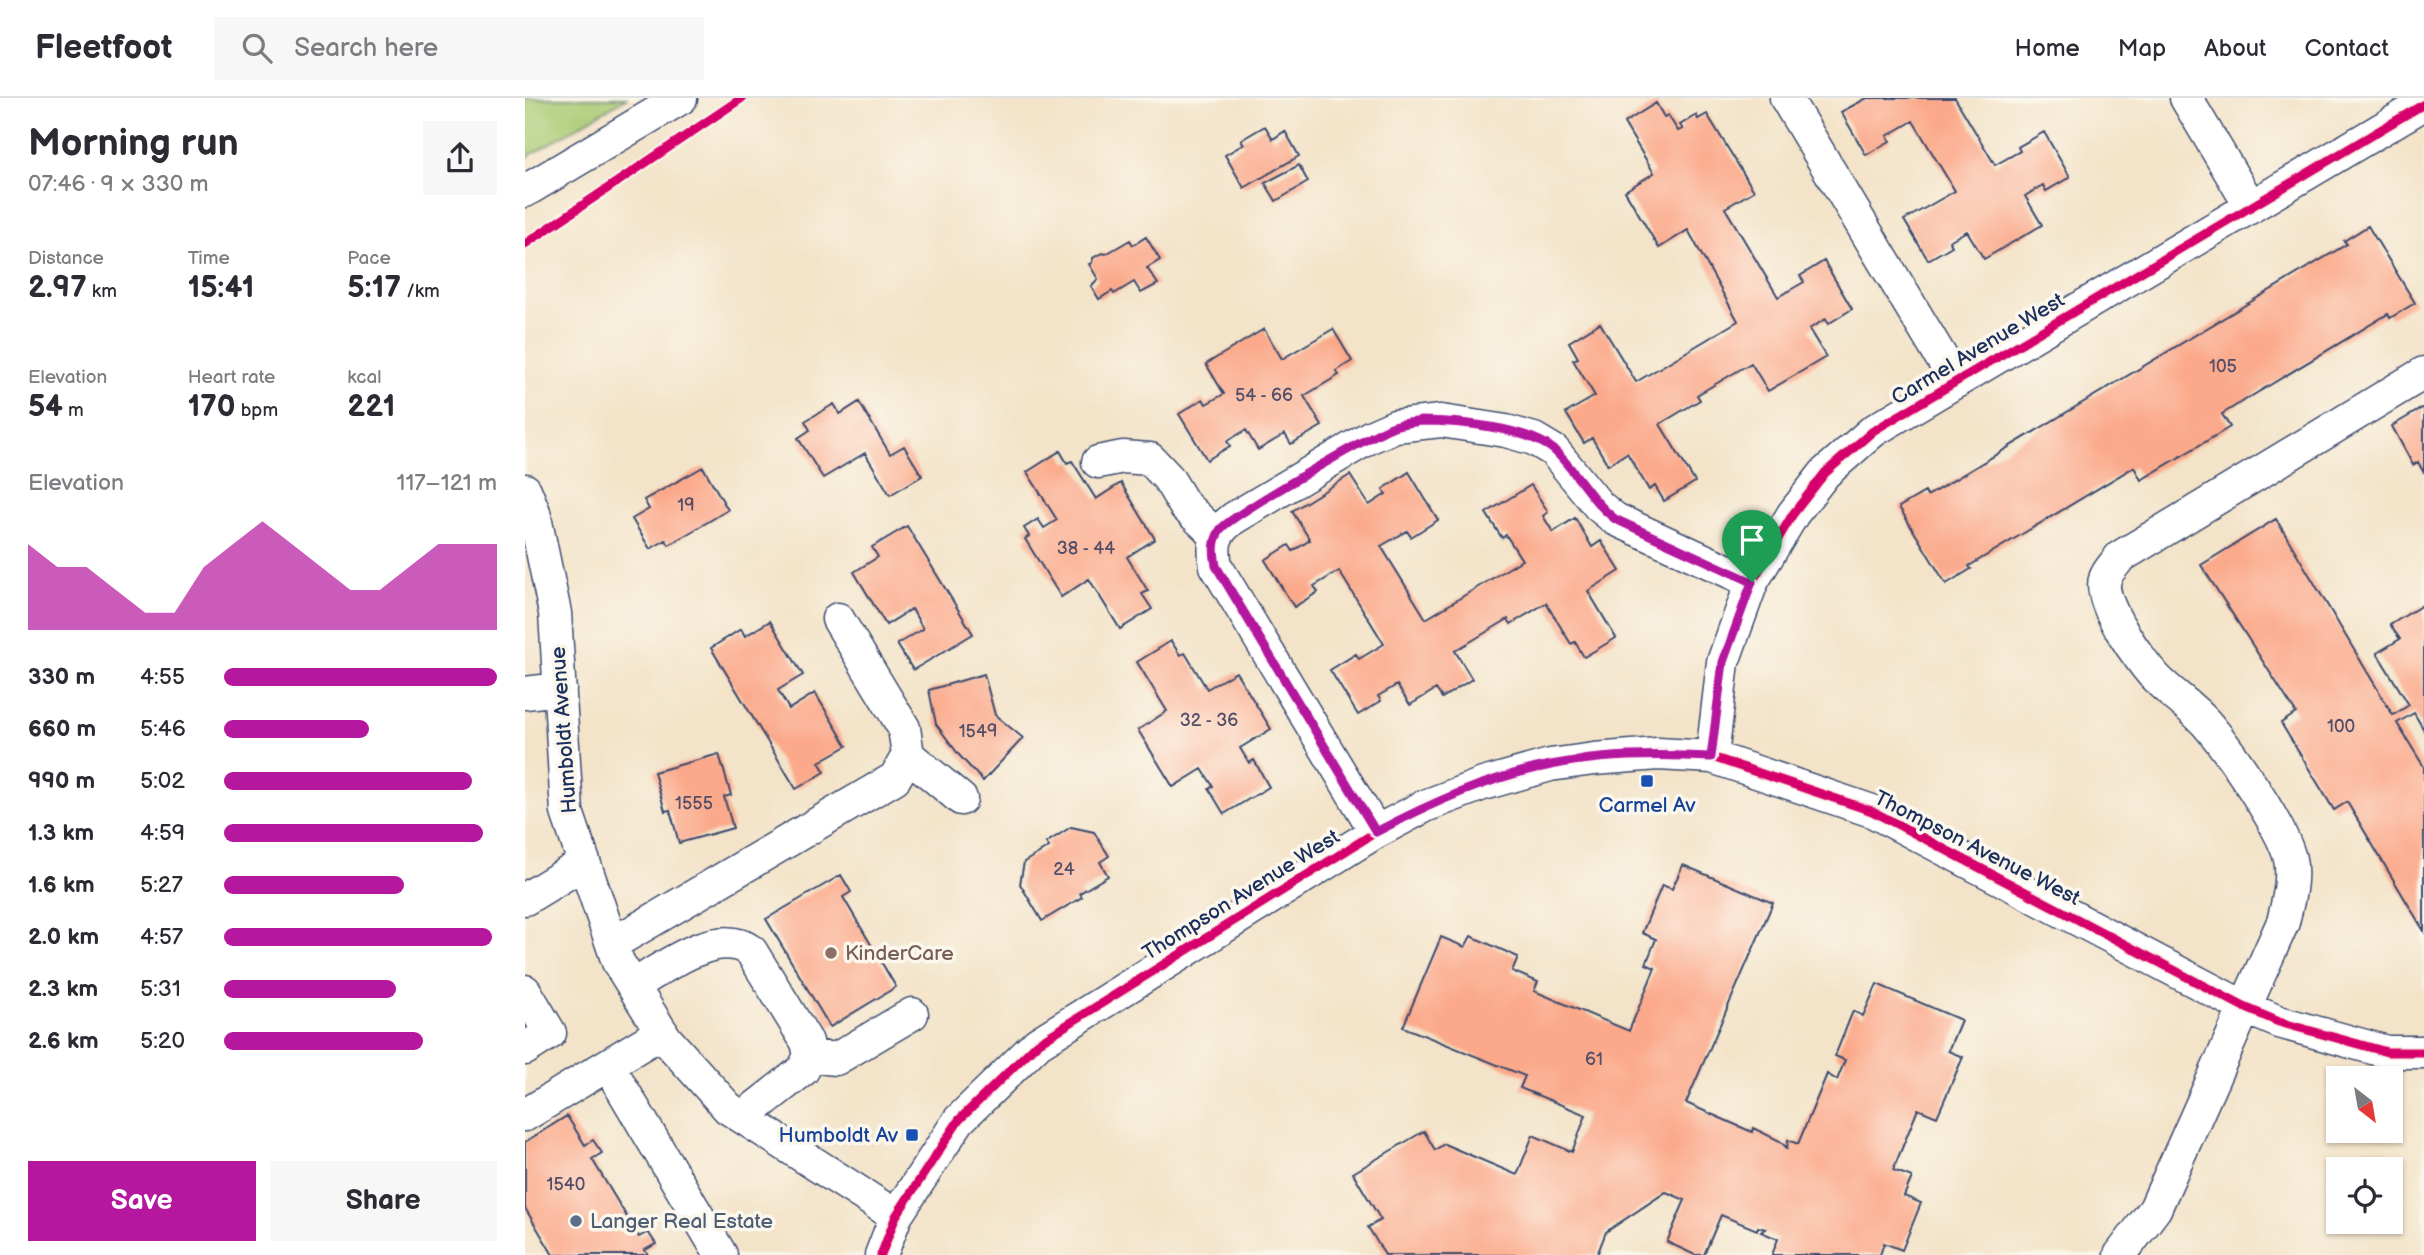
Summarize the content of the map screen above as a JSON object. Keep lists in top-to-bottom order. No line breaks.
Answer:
{"streets":{"street":["Carmel Avenue West","Humboldt Avenue","Thompson Avenue West"]},"crossings":[["Carmel Avenue West","Thompson Avenue West"],["Humboldt Avenue","Thompson Avenue West"]],"places":{"transit":["Carmel Av","Humboldt Av"],"other":["KinderCare","Langer Real Estate"]},"house_numbers":["105","54 - 66","19","38 - 44","32 - 36","100","1549","1555","24","61","1540"],"north":"bottom right","page":{"header":"Fleetfoot","search":"Search here","nav":["Home","Map","About","Contact"],"heading":["Morning run","07:46 · 9 × 330 m"],"stats":[["Distance","2.97 km"],["Time","15:41"],["Pace","5:17 /km"],["Elevation","54 m"],["Heart rate","170 bpm"],["kcal","221"]],"chart":["Elevation","117–121 m"],"list":[{"name":"330 m","note":"4:55"},{"name":"660 m","note":"5:46"},{"name":"990 m","note":"5:02"},{"name":"1.3 km","note":"4:59"},{"name":"1.6 km","note":"5:27"},{"name":"2.0 km","note":"4:57"},{"name":"2.3 km","note":"5:31"},{"name":"2.6 km","note":"5:20"}],"buttons":["Save","Share"]}}
